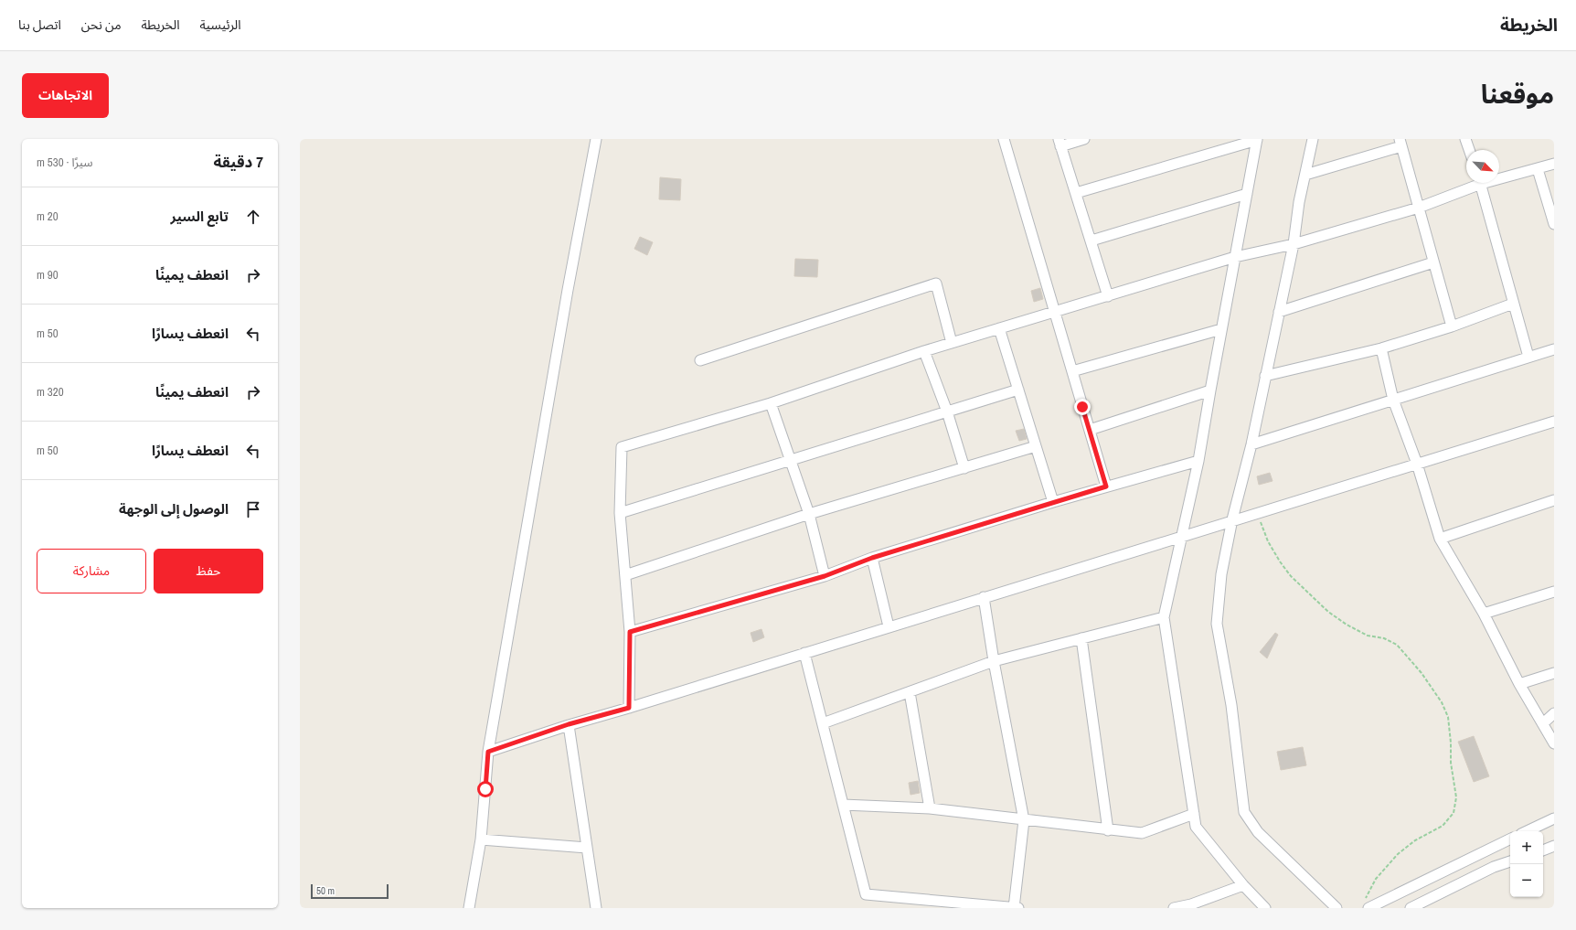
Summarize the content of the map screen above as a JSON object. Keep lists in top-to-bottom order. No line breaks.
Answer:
{"scale_bar":"50 m","north":"bottom right","page":{"header":"الخريطة","nav":["الرئيسية","الخريطة","من نحن","اتصل بنا"],"title":"موقعنا","buttons":["الاتجاهات",["حفظ","مشاركة"]],"heading":["7 دقيقة","سيرًا · 530 m"],"list":[["تابع السير","20 m"],["انعطف يمينًا","90 m"],["انعطف يسارًا","50 m"],["انعطف يمينًا","320 m"],["انعطف يسارًا","50 m"],"الوصول إلى الوجهة"],"map_buttons":["+","−"],"scale":"50 m"}}
